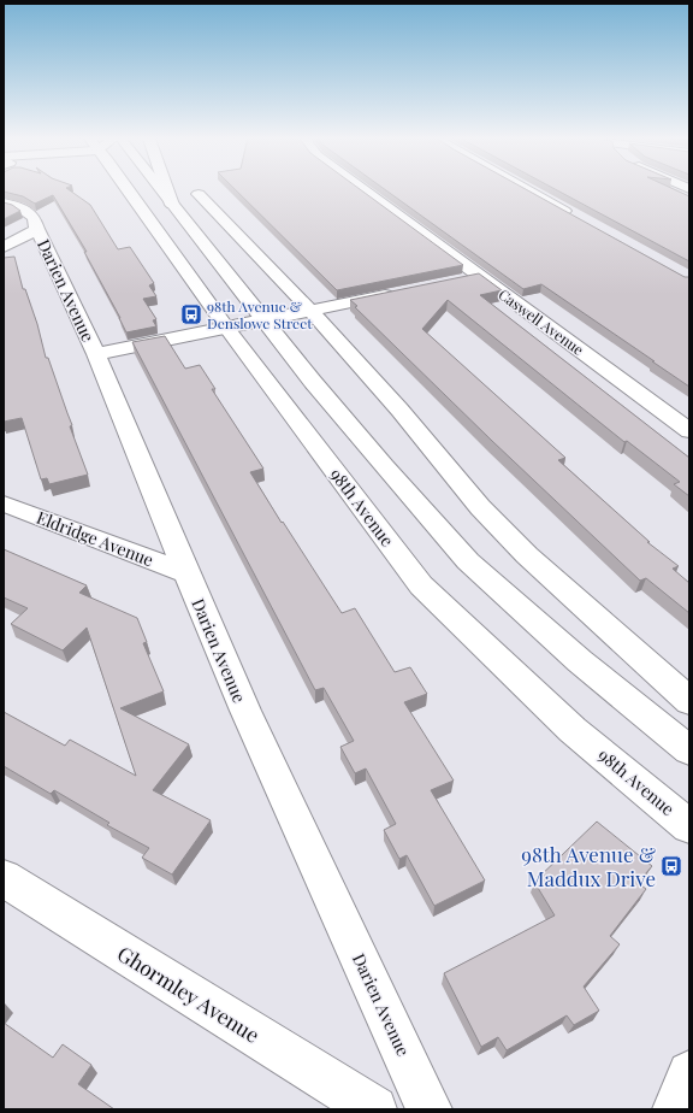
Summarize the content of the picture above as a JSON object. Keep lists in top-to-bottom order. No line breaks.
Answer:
{"streets":{"main road":["Darien Avenue","Caswell Avenue","98th Avenue","Eldridge Avenue","Ghormley Avenue"]},"crossings":[["Darien Avenue","Eldridge Avenue"]],"places":{"bus stop":["98th Avenue & Denslowe Street","98th Avenue & Maddux Drive"]}}
